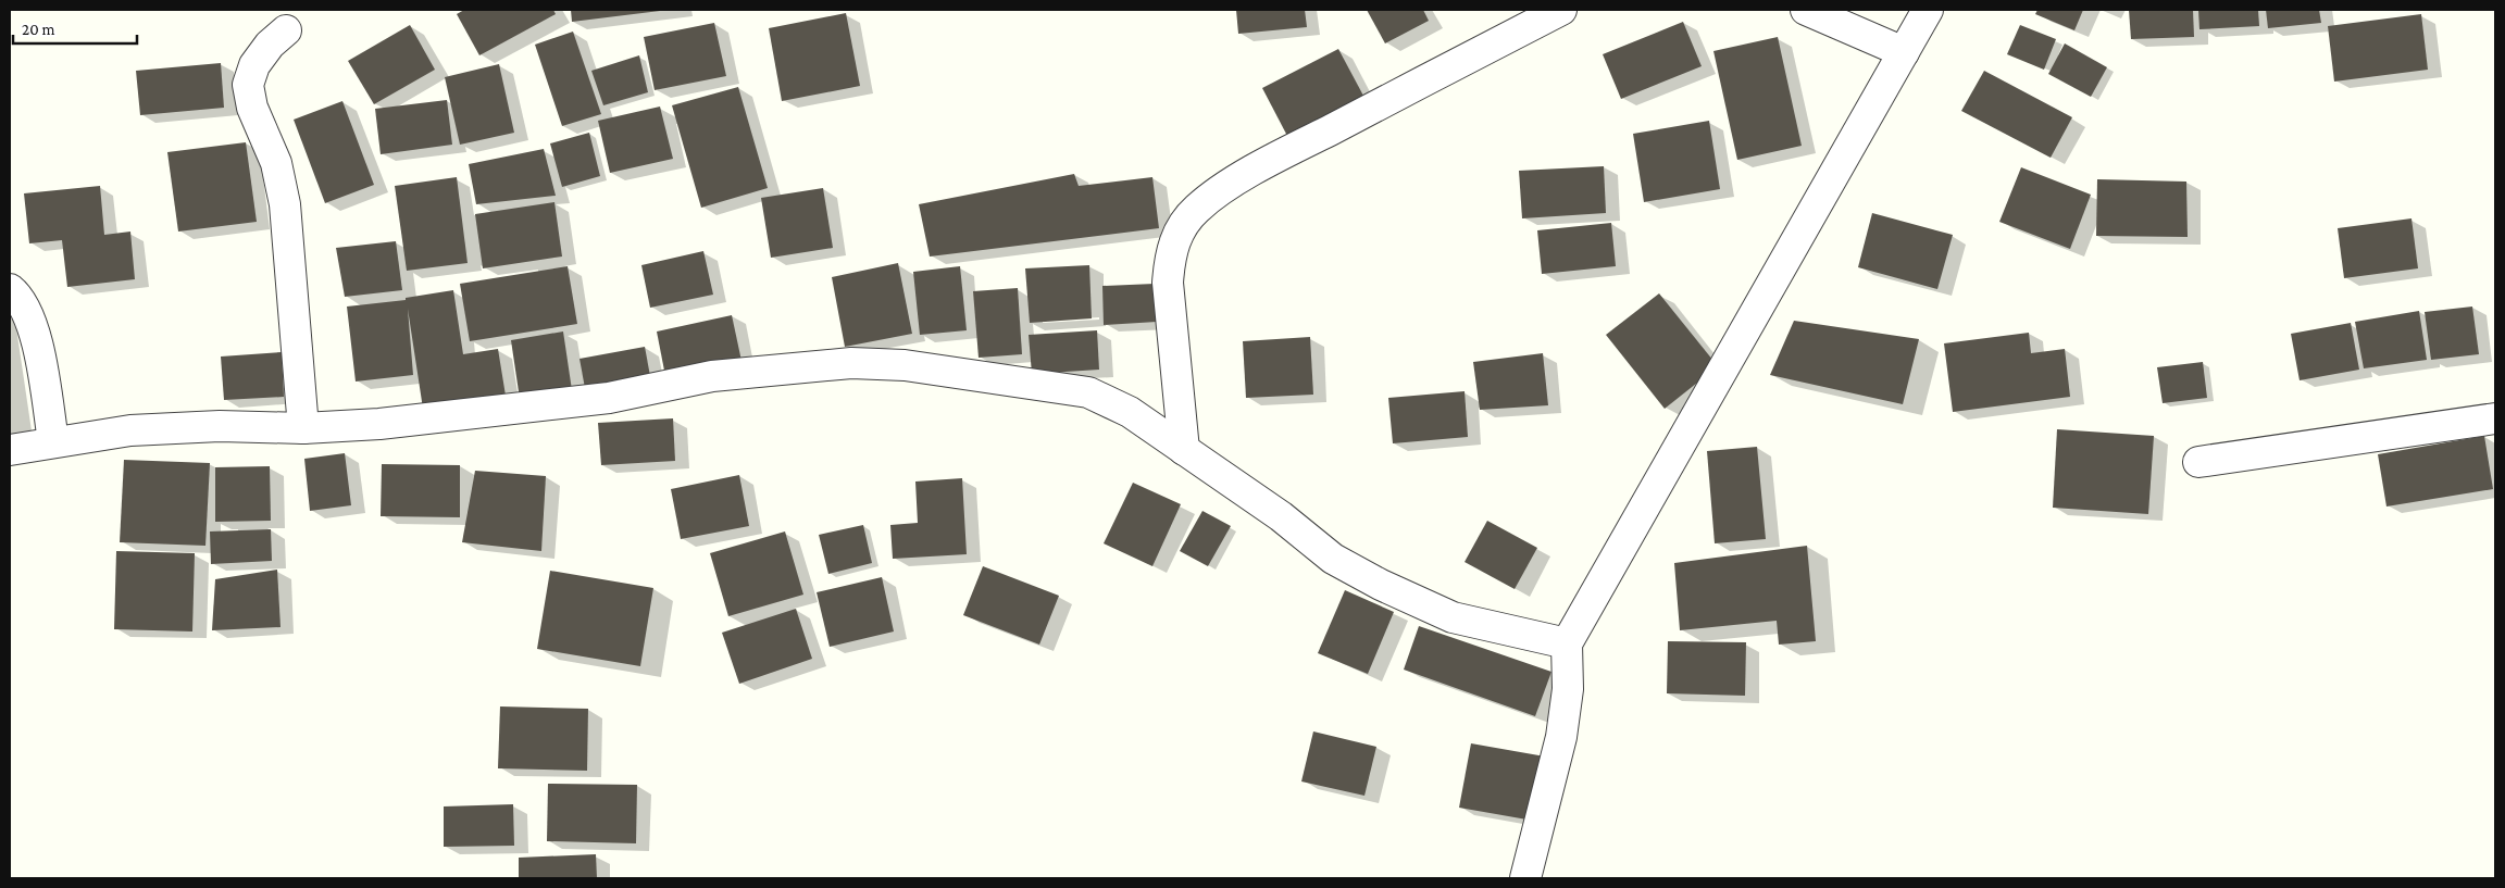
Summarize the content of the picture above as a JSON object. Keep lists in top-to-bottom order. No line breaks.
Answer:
{"scale_bar":"20 m"}
